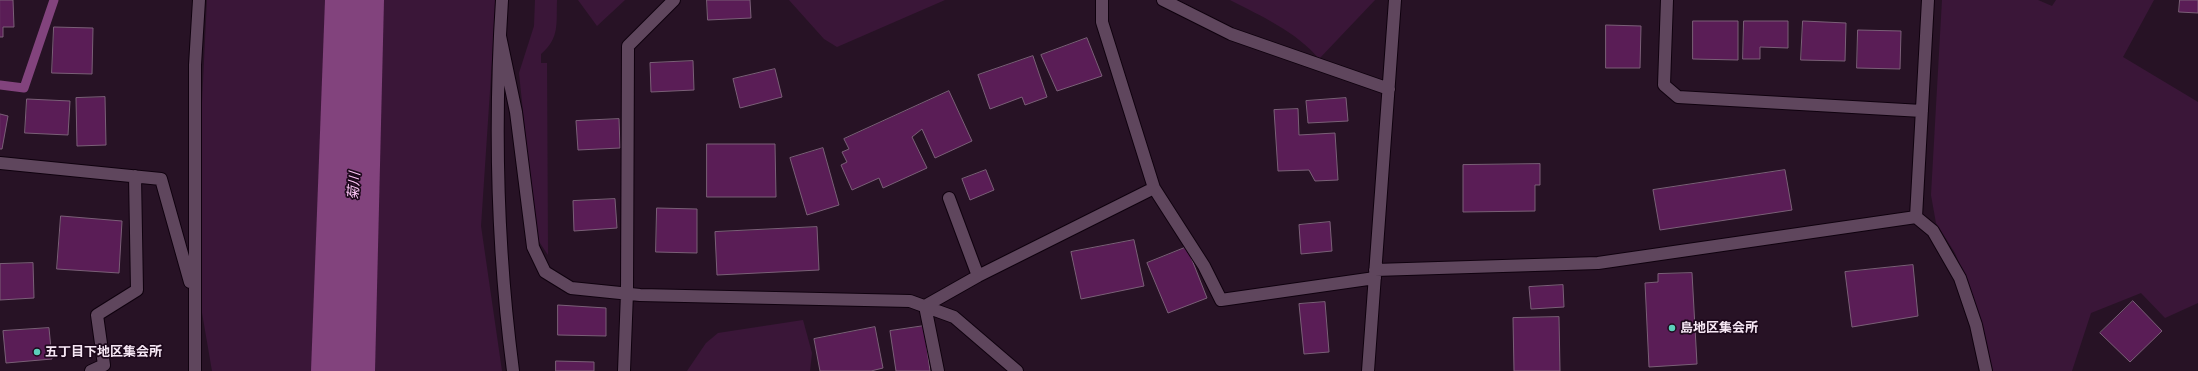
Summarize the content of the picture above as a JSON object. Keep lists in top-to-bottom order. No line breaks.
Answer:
{"water":["菊川"],"places":["島地区集会所","五丁目下地区集会所"]}
